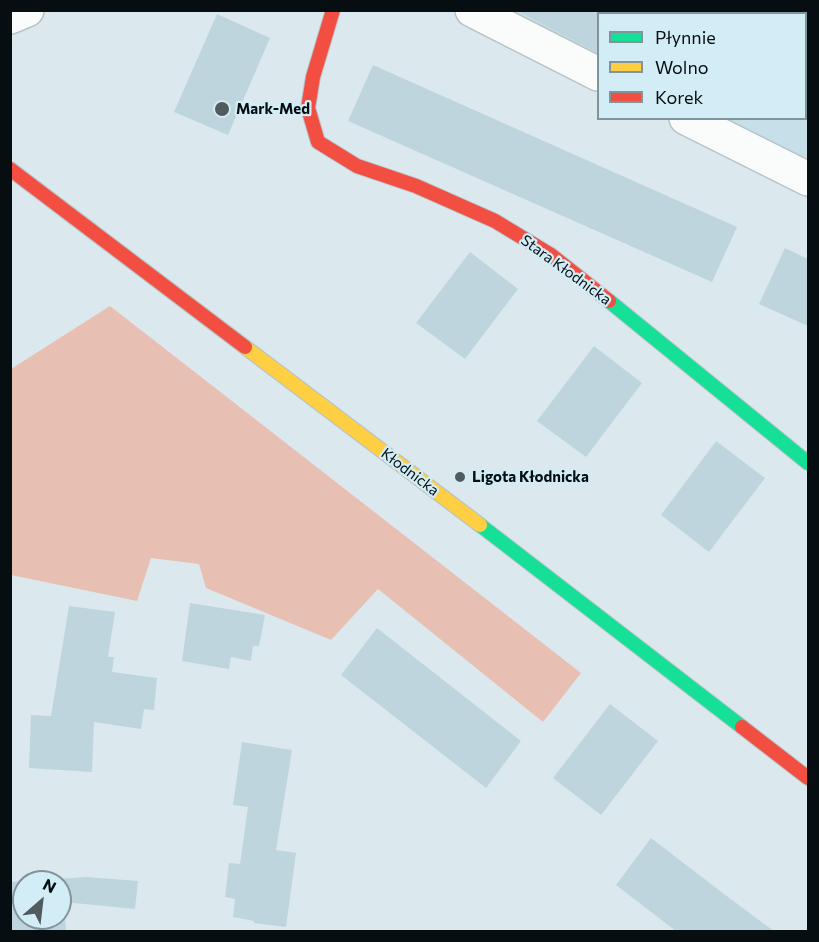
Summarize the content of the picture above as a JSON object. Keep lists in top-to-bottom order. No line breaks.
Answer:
{"streets":{"street":["Stara Kłodnicka","Kłodnicka"]},"places":["Mark-Med","Ligota Kłodnicka"],"legend":["Płynnie","Wolno","Korek"],"north":"top right"}
